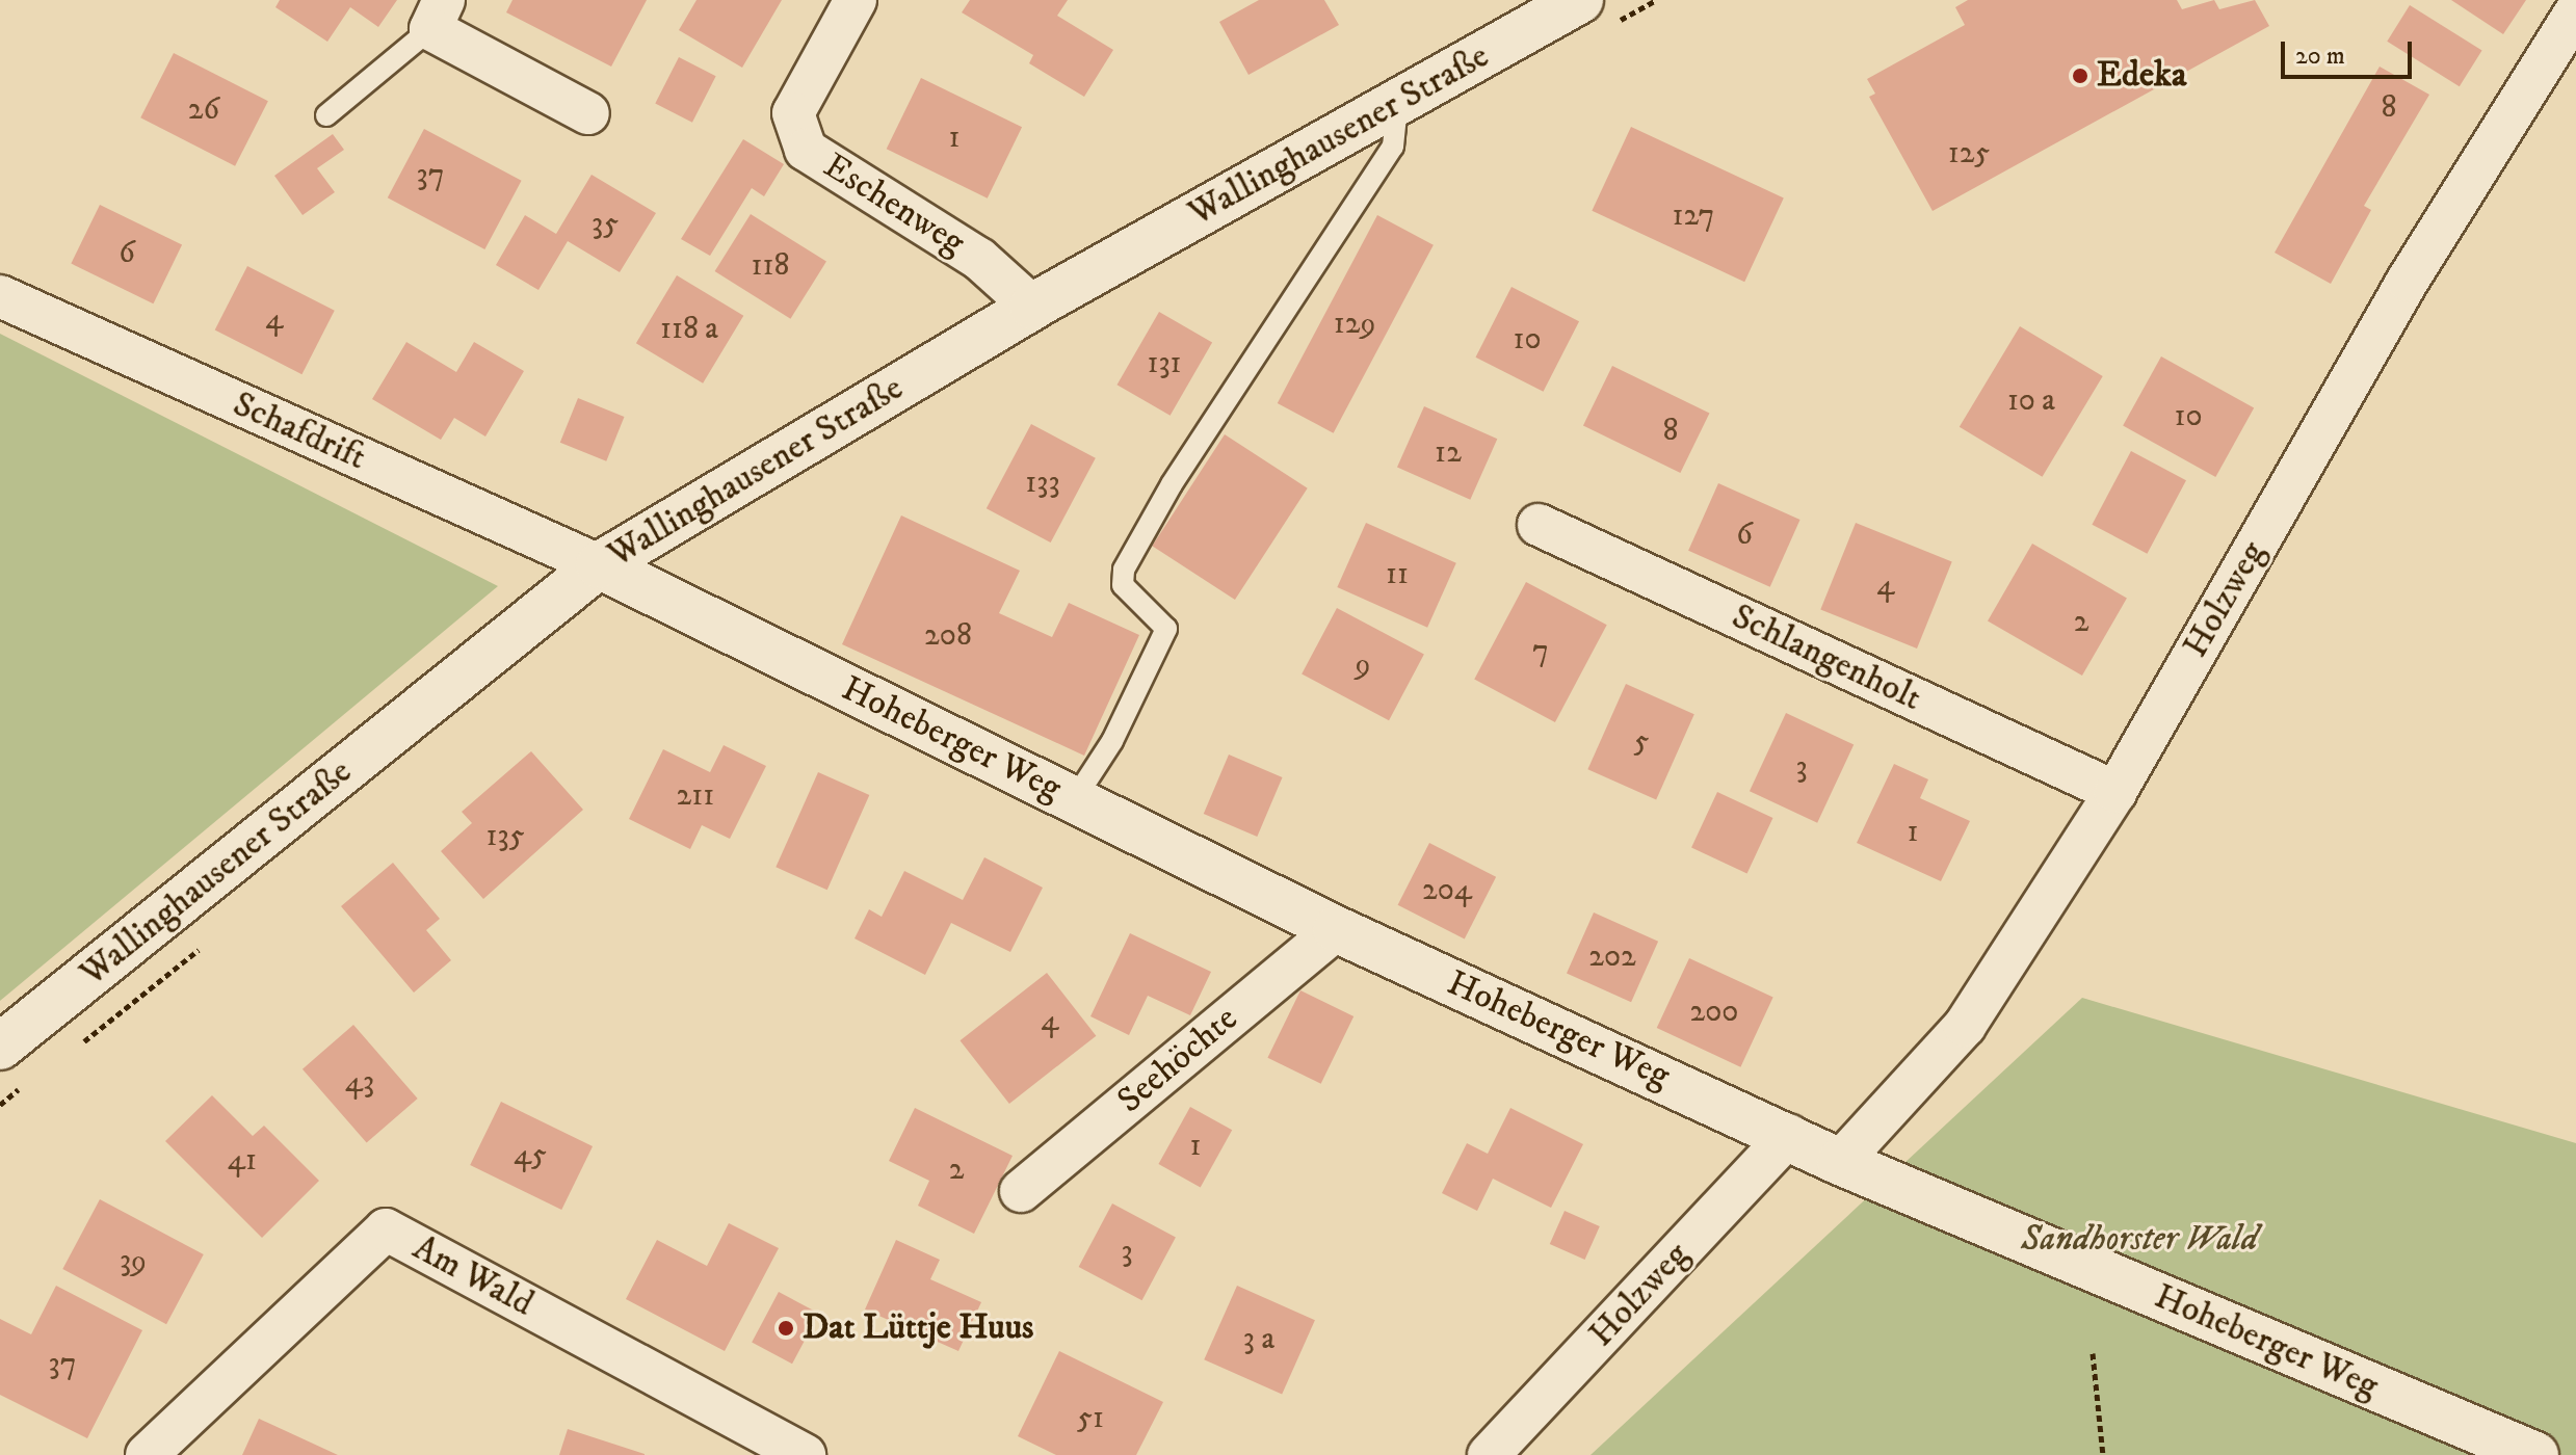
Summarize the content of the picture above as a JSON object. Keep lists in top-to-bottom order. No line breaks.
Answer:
{"streets":{"street":["Wallinghausener Straße","Eschenweg","Schafdrift","Holzweg","Schlangenholt","Hoheberger Weg","Seehöchte","Am Wald"]},"crossings":[["Wallinghausener Straße","Eschenweg"],["Wallinghausener Straße","Schafdrift"],["Wallinghausener Straße","Hoheberger Weg"],["Schafdrift","Hoheberger Weg"],["Holzweg","Schlangenholt"],["Holzweg","Hoheberger Weg"],["Hoheberger Weg","Seehöchte"]],"parks":["Sandhorster Wald"],"places":["Edeka","Dat Lüttje Huus"],"house_numbers":["8","26","1","125","37","127","35","6","118","4","129","118 a","10","131","10 a","10","8","12","133","6","11","4","2","208","7","9","5","3","211","1","135","204","202","200","4","43","1","45","41","2","3","39","3 a","37","51"],"scale_bar":"20 m"}
